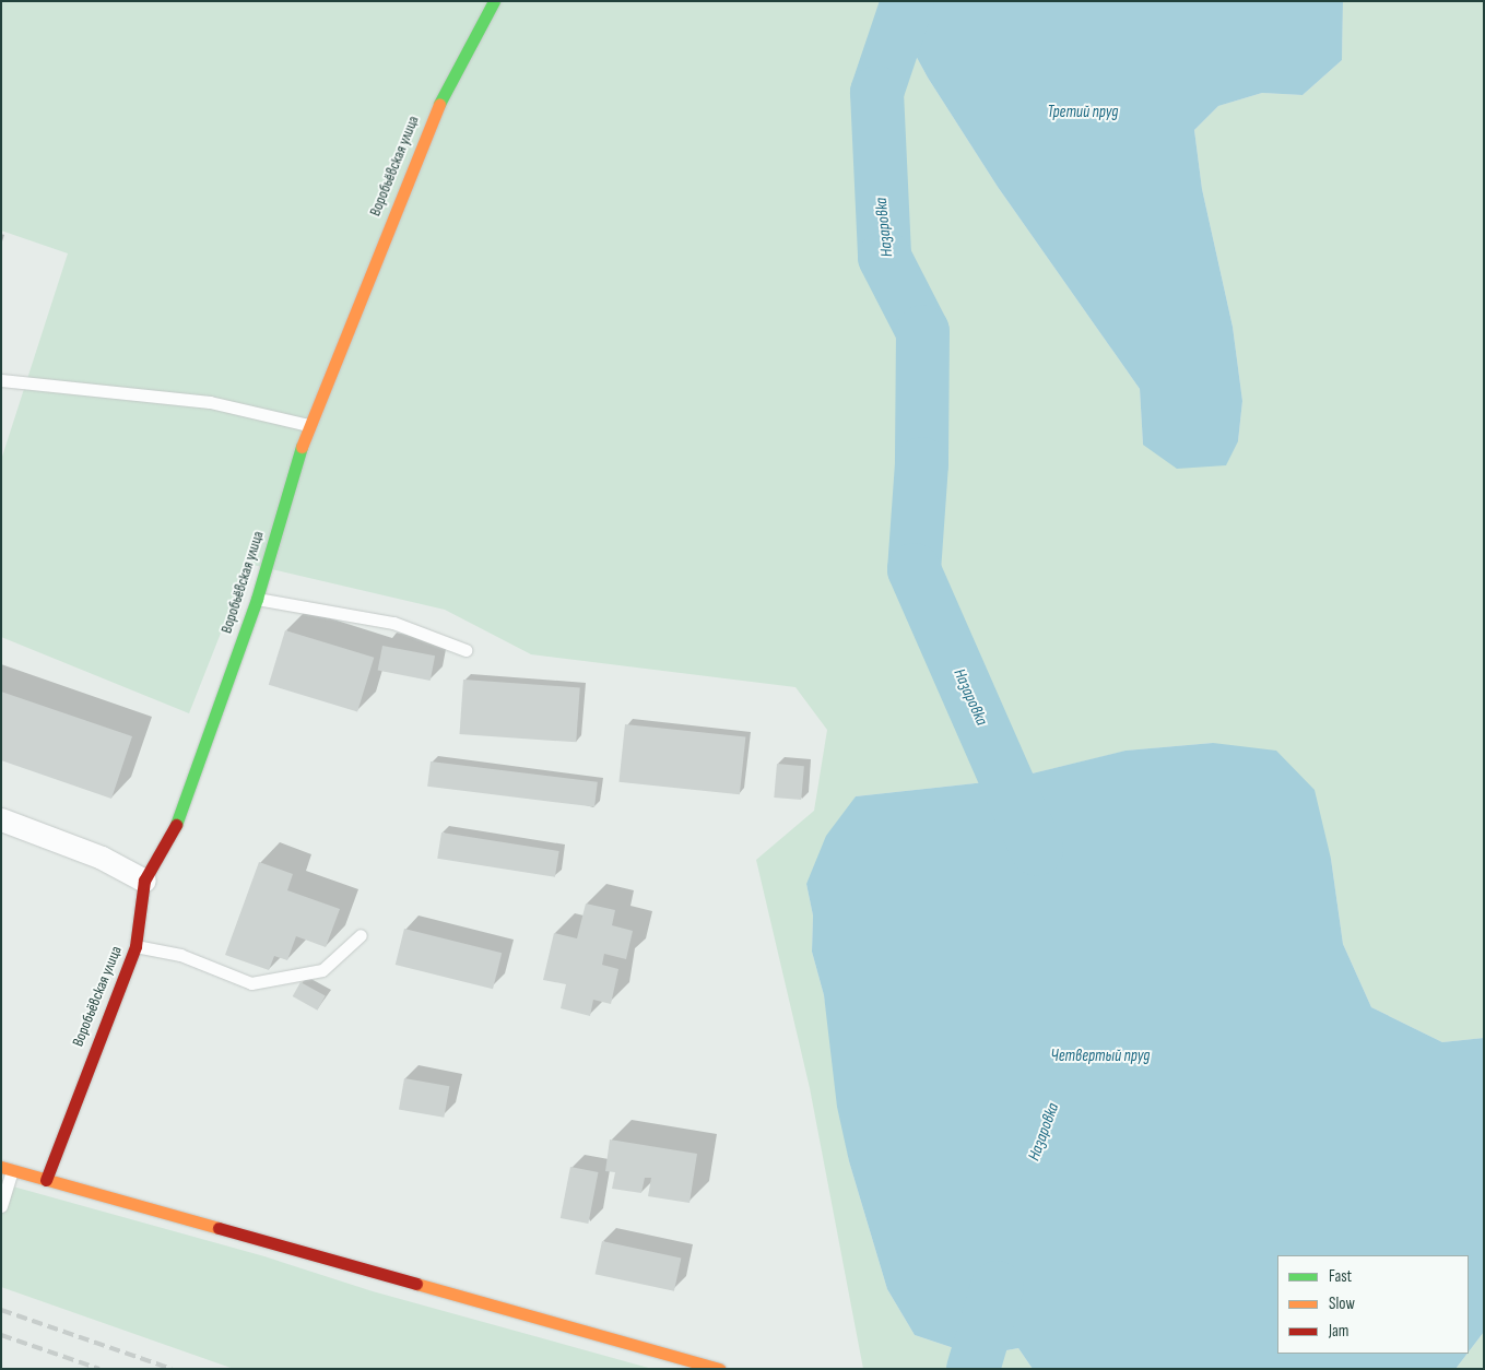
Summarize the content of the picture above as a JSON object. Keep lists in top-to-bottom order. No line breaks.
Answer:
{"streets":{"street":["Воробьёвская улица"]},"water":["Третий пруд","Назаровка","Четвертый пруд"],"legend":["Fast","Slow","Jam"]}
